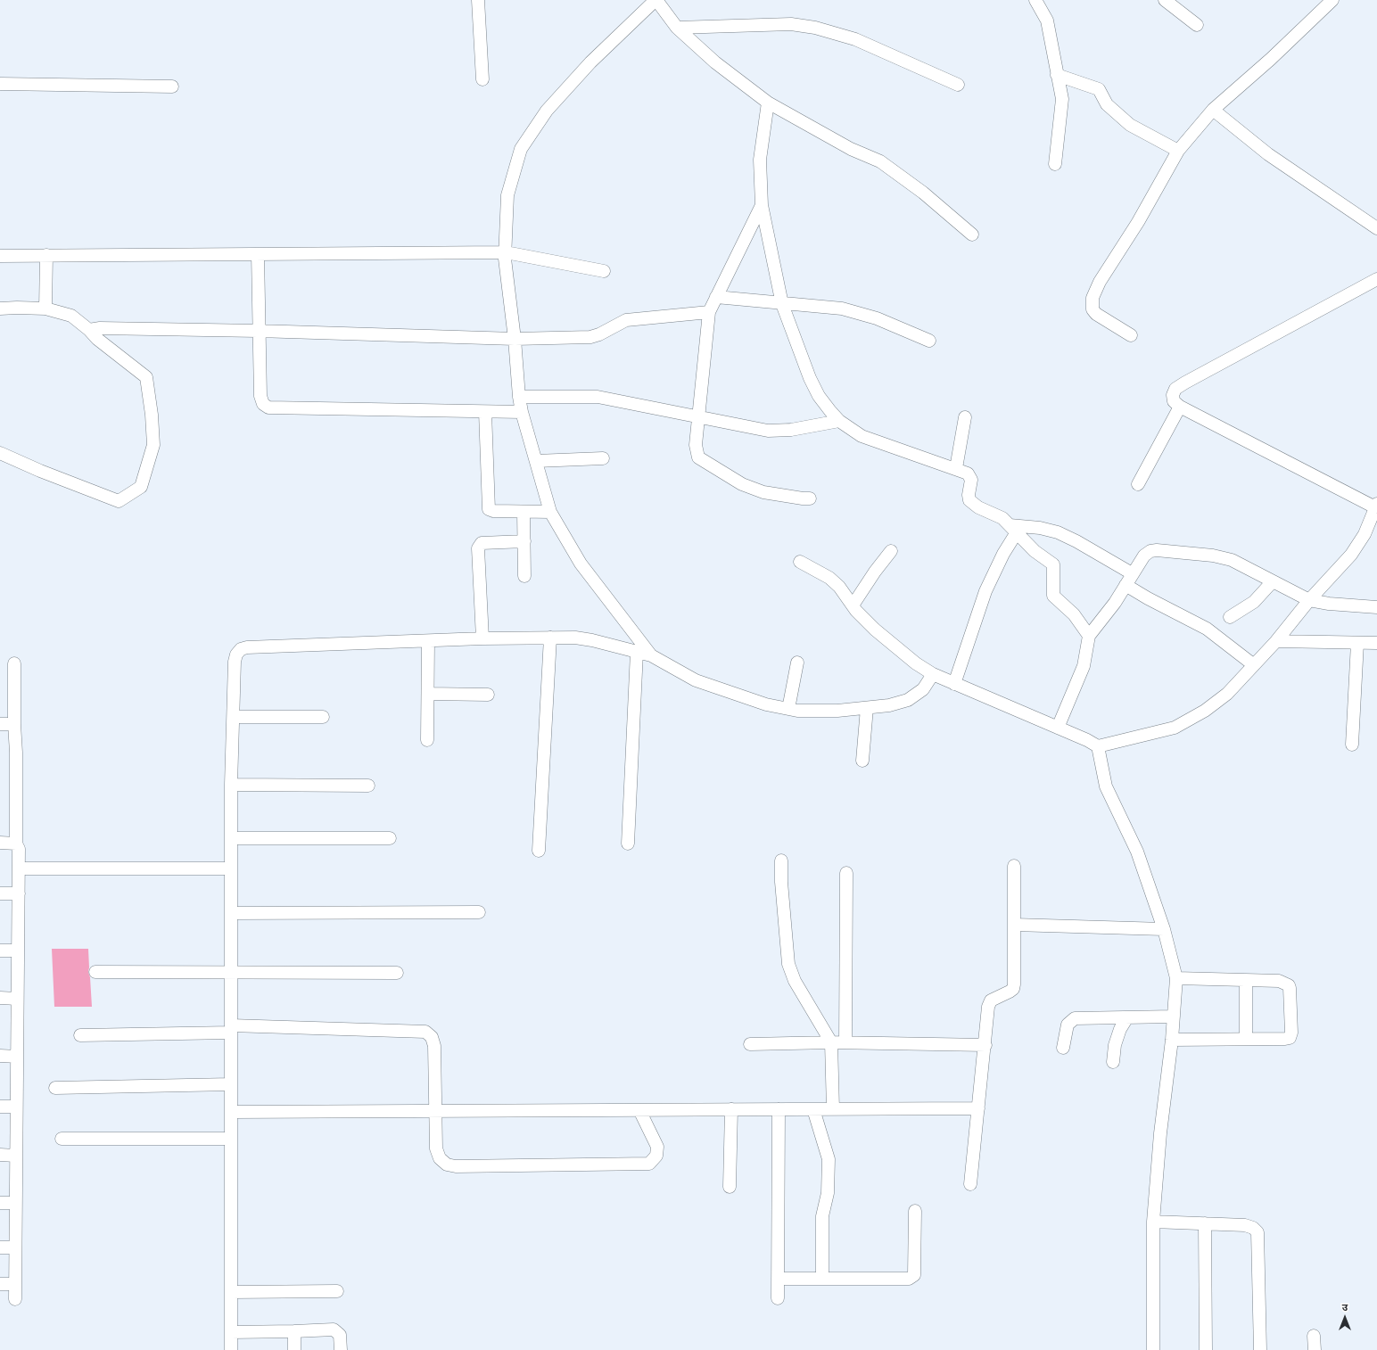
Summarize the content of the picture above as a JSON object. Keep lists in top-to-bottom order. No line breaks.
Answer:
{"north":"top"}
